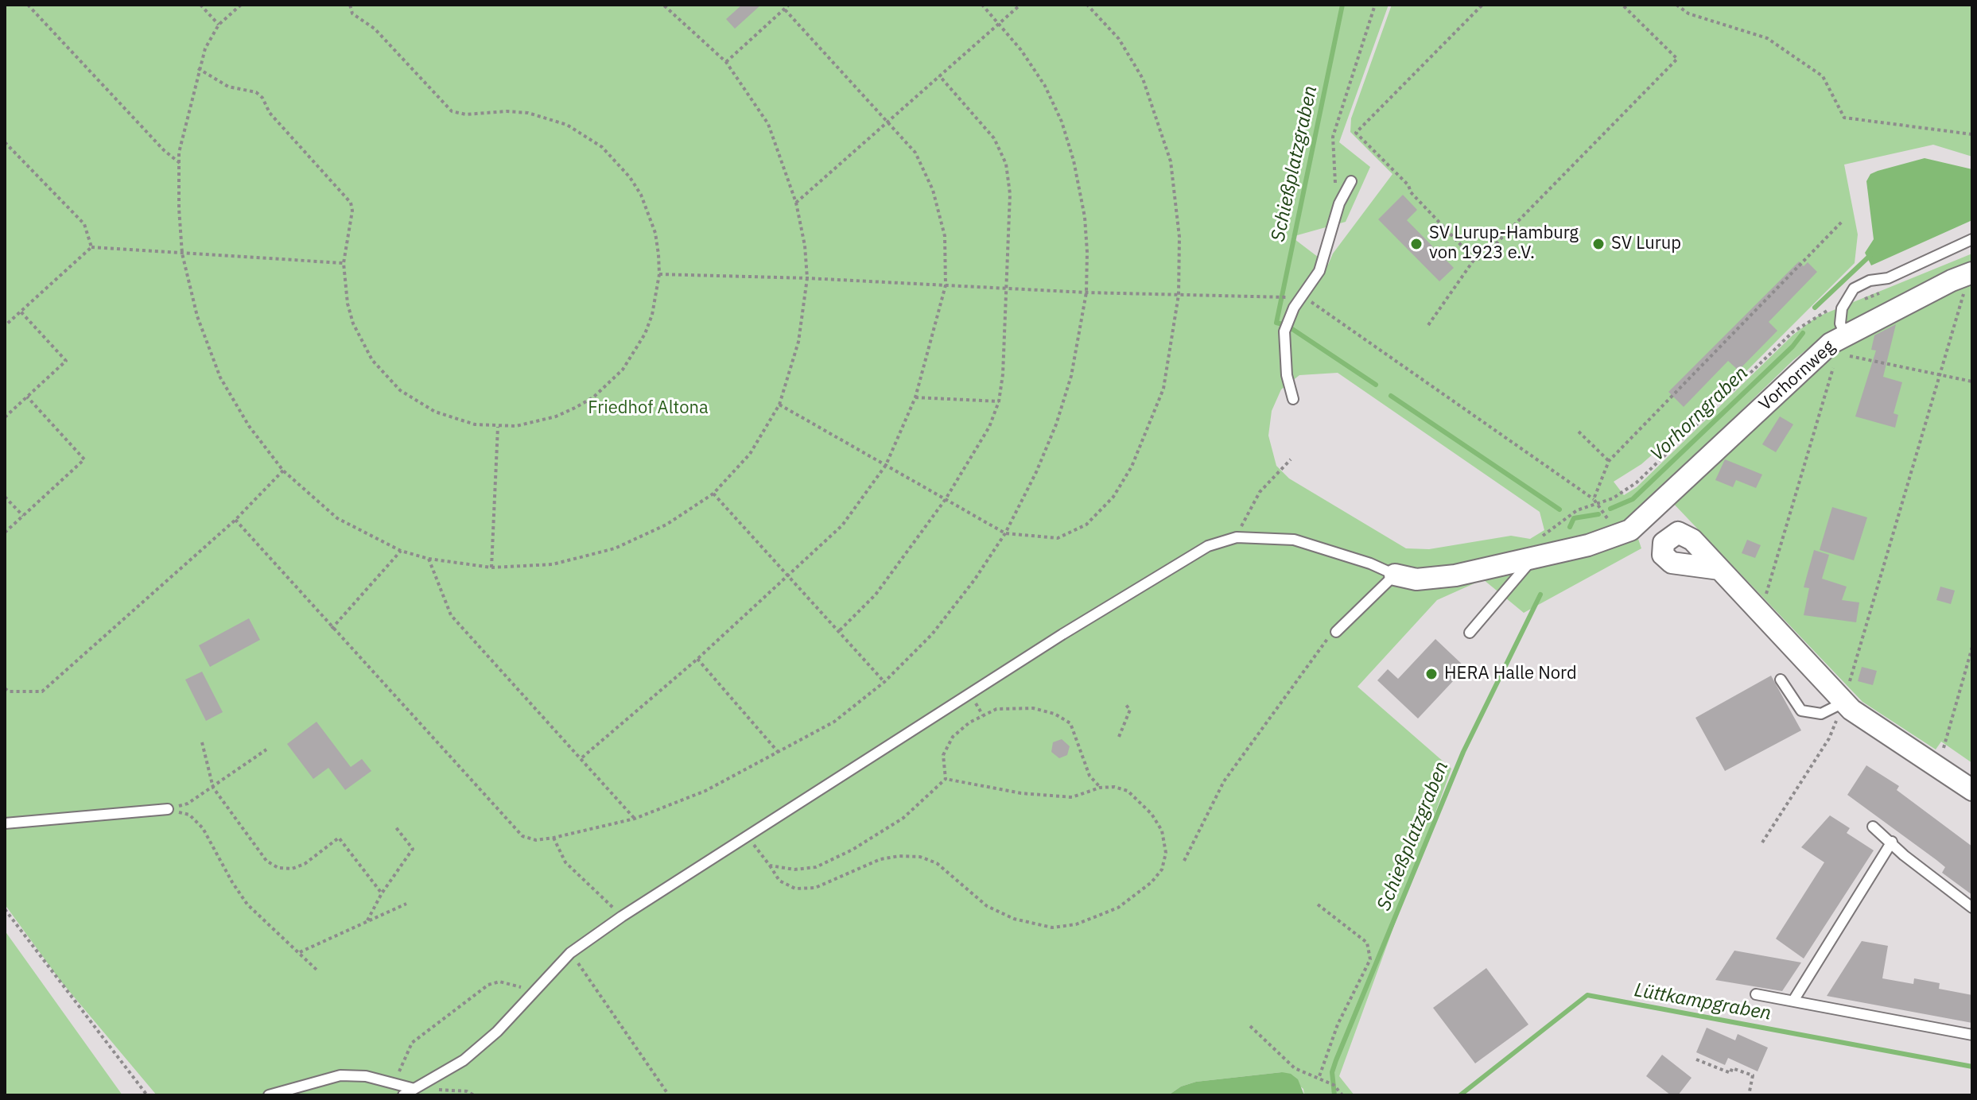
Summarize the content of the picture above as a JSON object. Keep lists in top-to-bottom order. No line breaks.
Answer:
{"streets":{"street":["Vorhornweg"]},"water":["Schießplatzgraben","Vorhorngraben","Lüttkampgraben"],"parks":["Friedhof Altona"],"places":["SV Lurup-Hamburg von 1923 e.V.","SV Lurup","HERA Halle Nord"]}
